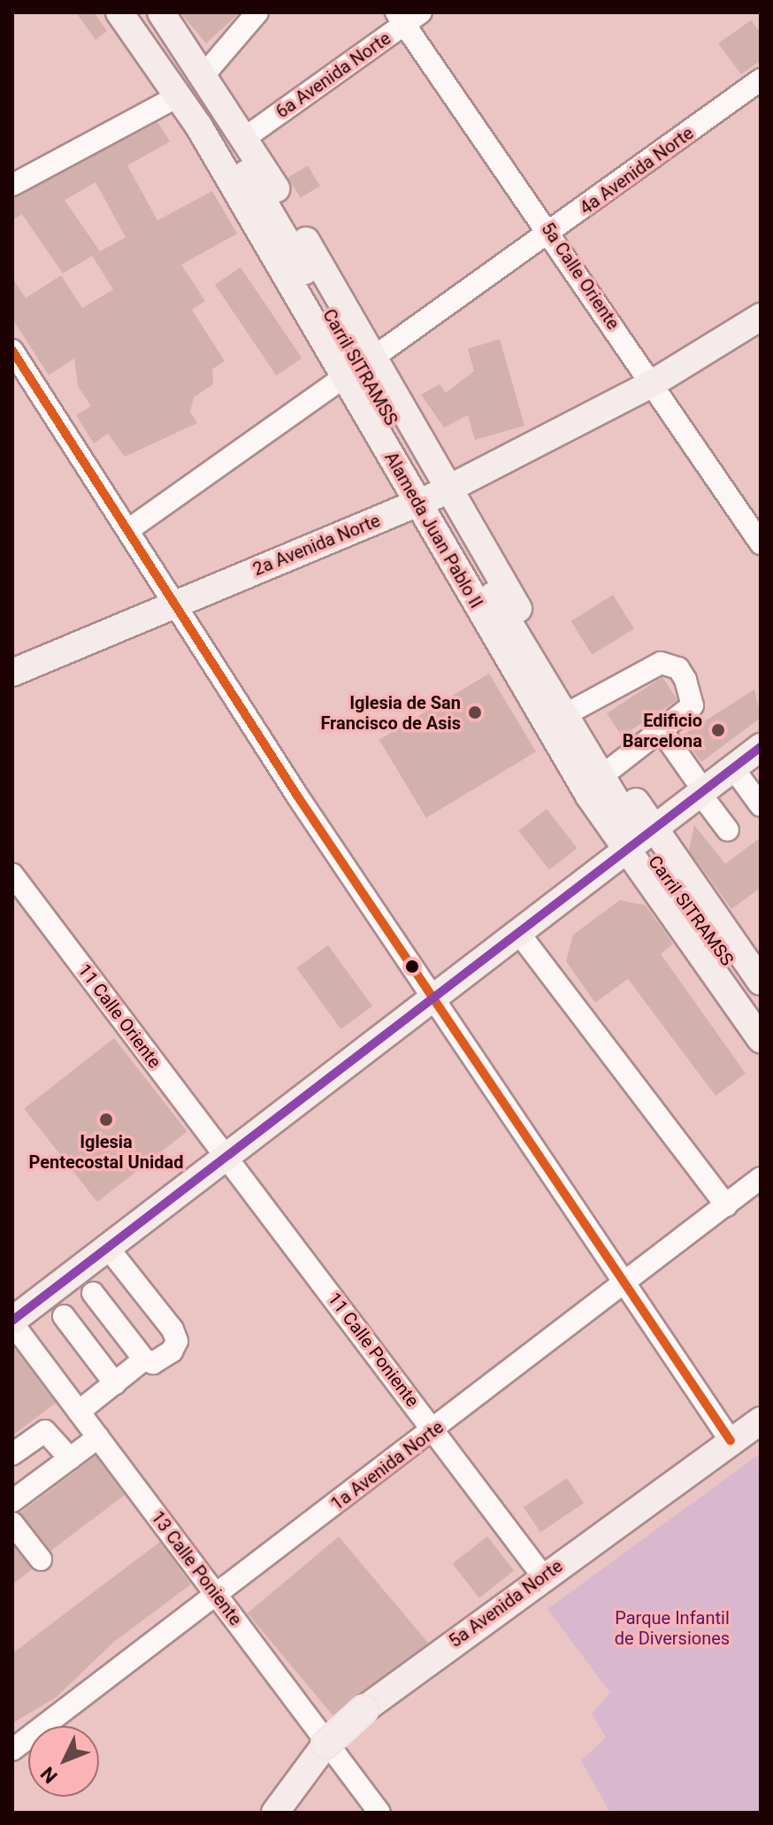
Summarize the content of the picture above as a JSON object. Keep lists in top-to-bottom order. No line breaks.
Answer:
{"streets":{"main road":["Carril SITRAMSS","Alameda Juan Pablo II","2a Avenida Norte","5a Avenida Norte"],"street":["6a Avenida Norte","4a Avenida Norte","5a Calle Oriente","11 Calle Oriente","11 Calle Poniente","1a Avenida Norte","13 Calle Poniente"]},"crossings":[["6a Avenida Norte","5a Calle Oriente"],["6a Avenida Norte","Alameda Juan Pablo II"],["4a Avenida Norte","5a Calle Oriente"],["4a Avenida Norte","Alameda Juan Pablo II"],["5a Calle Oriente","2a Avenida Norte"],["Carril SITRAMSS","Alameda Juan Pablo II"],["Carril SITRAMSS","2a Avenida Norte"],["Alameda Juan Pablo II","2a Avenida Norte"],["11 Calle Oriente","11 Calle Poniente"],["11 Calle Poniente","1a Avenida Norte"],["11 Calle Poniente","5a Avenida Norte"],["1a Avenida Norte","13 Calle Poniente"]],"parks":["Parque Infantil de Diversiones"],"places":["Iglesia de San Francisco de Asis","Edificio Barcelona","Iglesia Pentecostal Unidad"],"north":"bottom left"}
